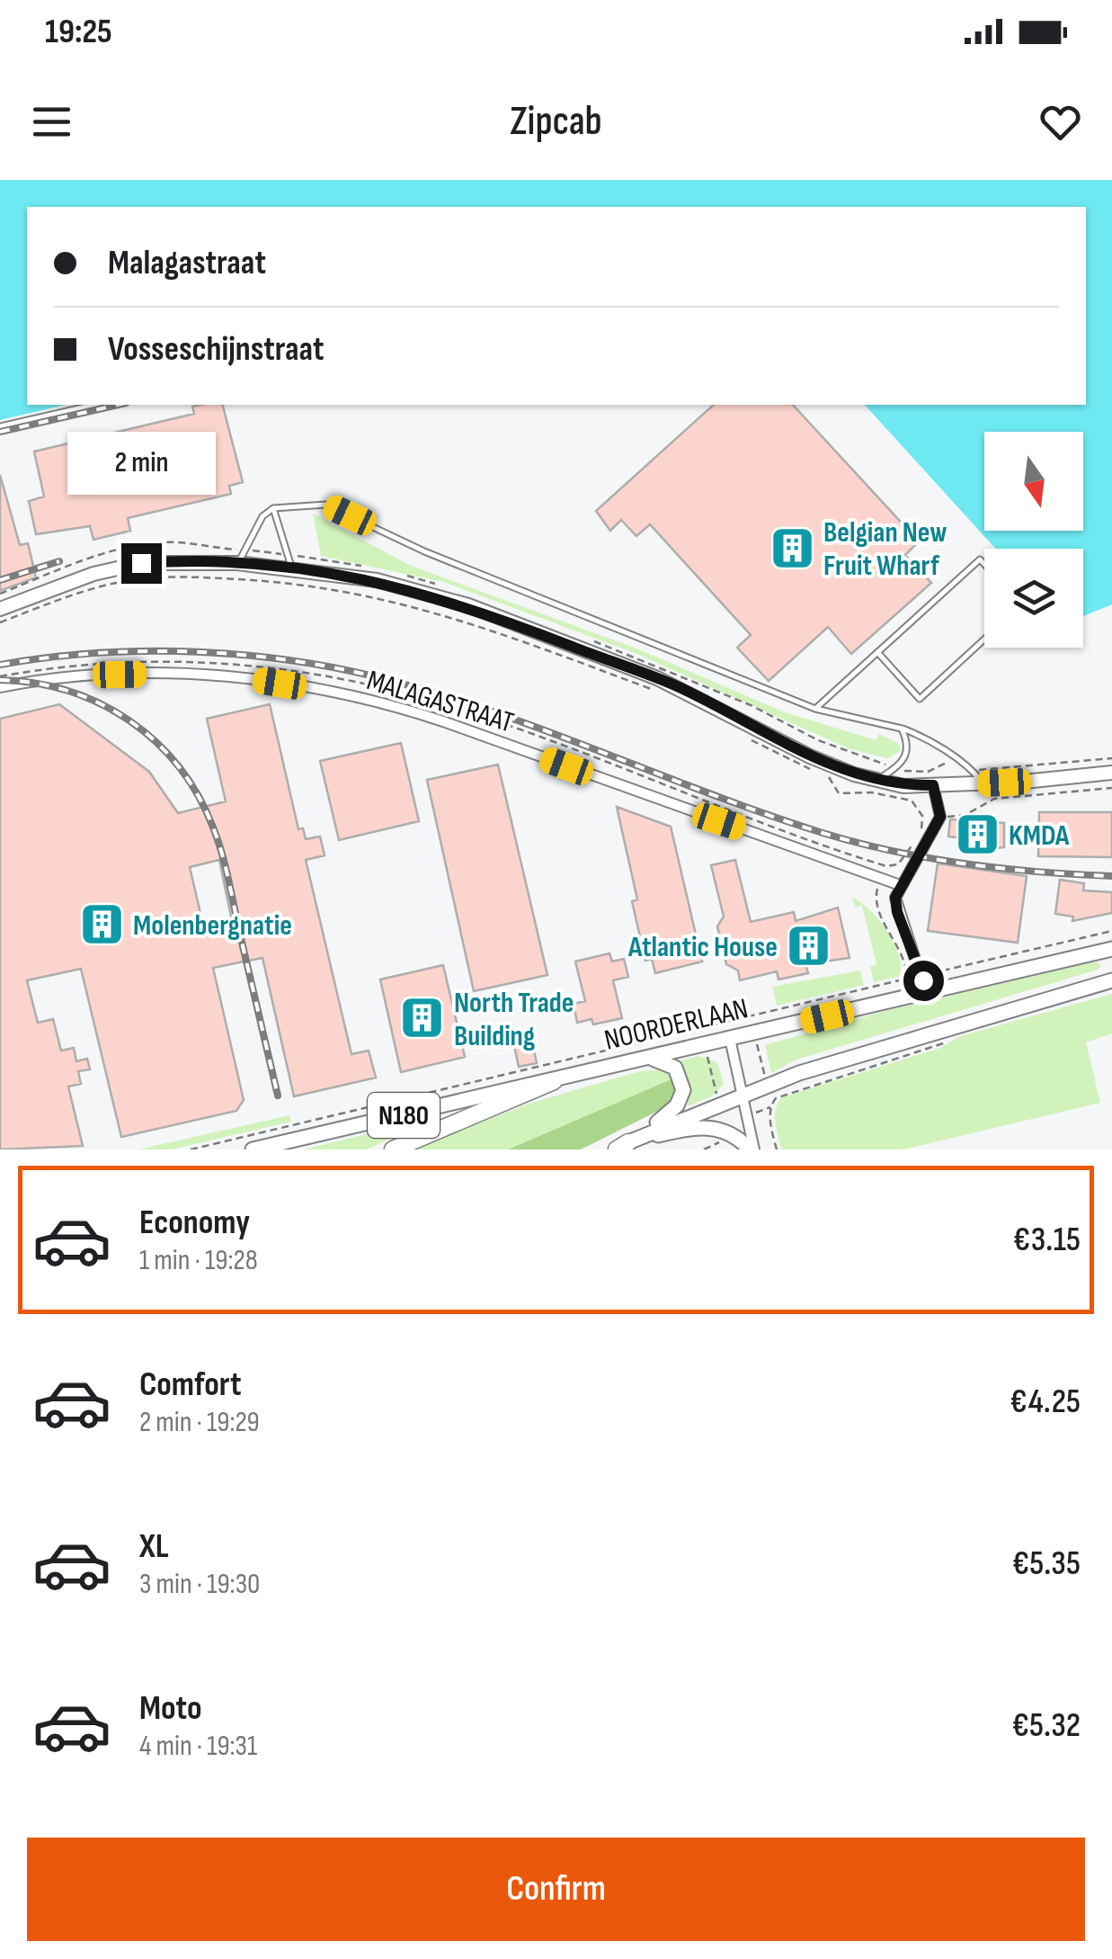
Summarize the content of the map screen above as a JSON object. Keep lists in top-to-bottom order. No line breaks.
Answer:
{"streets":{"main road":["NOORDERLAAN","N180"],"street":["MALAGASTRAAT"]},"places":{"building":["Belgian New Fruit Wharf","KMDA","Molenbergnatie","Atlantic House","North Trade Building"]},"north":"bottom","page":{"status":"19:25","header":"Zipcab","banner":["Malagastraat","Vosseschijnstraat"],"bubble":"2 min","list":[{"name":"Economy","note":"1 min · 19:28","value":"€3.15"},{"name":"Comfort","note":"2 min · 19:29","value":"€4.25"},{"name":"XL","note":"3 min · 19:30","value":"€5.35"},{"name":"Moto","note":"4 min · 19:31","value":"€5.32"}],"buttons":"Confirm"}}
